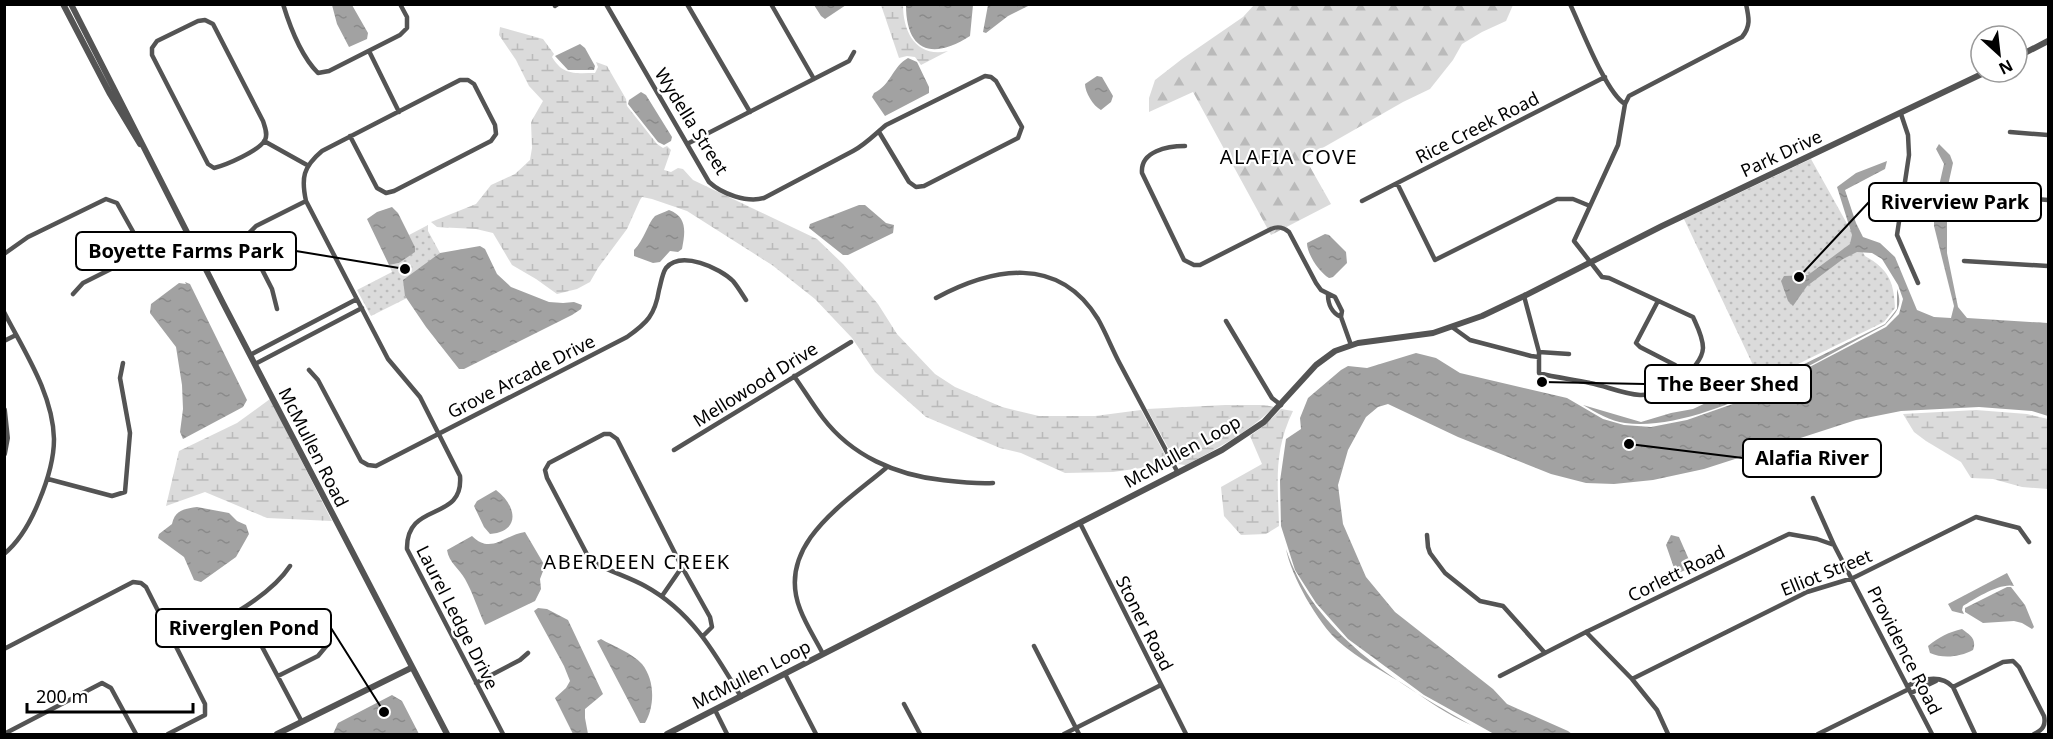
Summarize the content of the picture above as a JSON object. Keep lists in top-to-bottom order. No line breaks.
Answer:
{"streets":{"street":["Wydella Street","Rice Creek Road","Park Drive","Grove Arcade Drive","Mellowood Drive","McMullen Road","McMullen Loop","Elliot Street","Corlett Road","Laurel Ledge Drive","Stoner Road","Providence Road"]},"crossings":[["Park Drive","McMullen Loop"],["Grove Arcade Drive","Laurel Ledge Drive"],["McMullen Loop","Stoner Road"],["Elliot Street","Providence Road"]],"districts":["ALAFIA COVE","ABERDEEN CREEK"],"places":["Boyette Farms Park","Riverview Park","The Beer Shed","Alafia River","Riverglen Pond"],"scale_bar":"200 m","north":"bottom right"}
